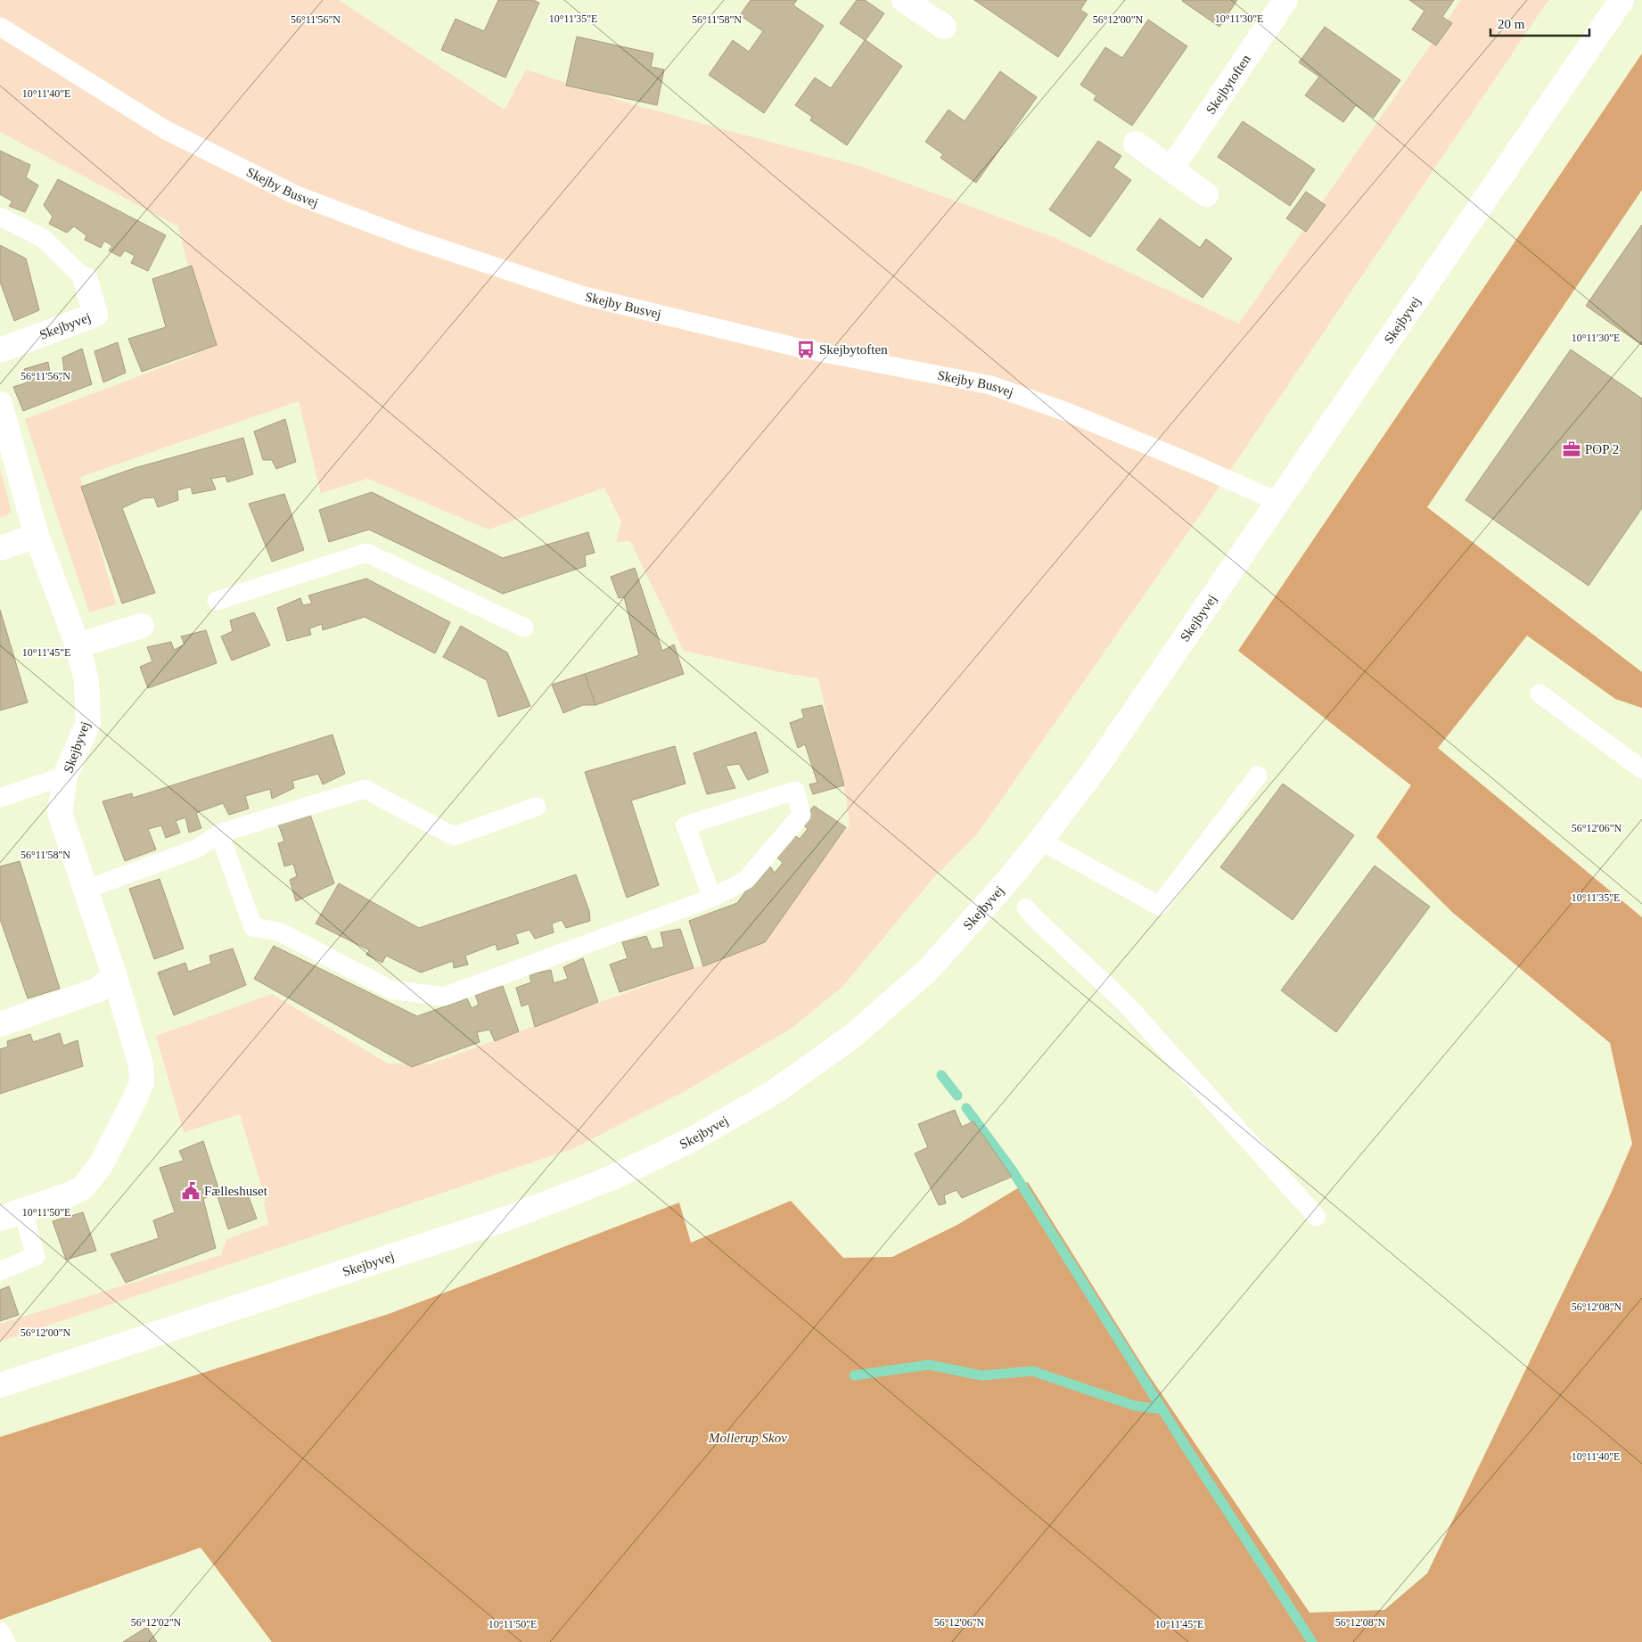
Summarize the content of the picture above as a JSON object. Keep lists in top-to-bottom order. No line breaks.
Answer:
{"streets":{"street":["Skejbytoften","Skejbyvej"],"lane":["Skejby Busvej"]},"crossings":[["Skejby Busvej","Skejbyvej"]],"parks":["Mollerup Skov"],"places":{"bus stop":["Skejbytoften"],"office":["POP 2"],"public building":["Fælleshuset"]},"scale_bar":"20 m","coordinates":["10°11'35\"E","10°11'30\"E","56°11'56\"N","56°11'58\"N","56°12'00\"N","10°11'40\"E","10°11'45\"E","56°12'06\"N","10°11'50\"E","56°12'08\"N","56°12'02\"N"]}
